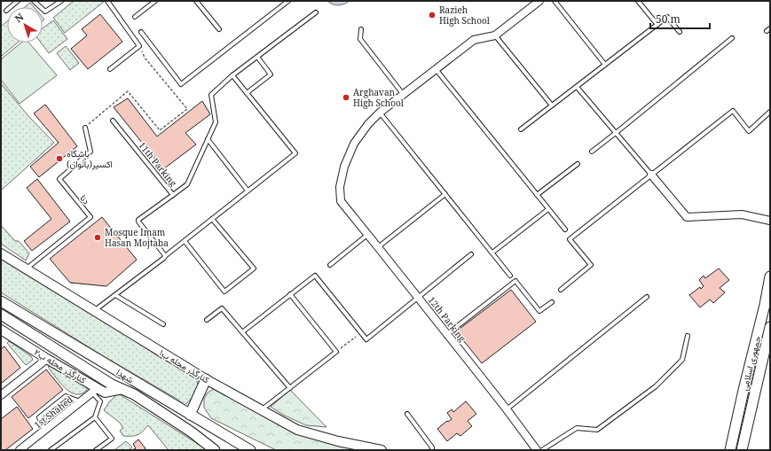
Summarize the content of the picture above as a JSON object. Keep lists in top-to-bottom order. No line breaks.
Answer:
{"streets":{"main road":["جمهوری اسلامی","شهدا"],"street":["12th Parking","کنارگذر محله ب۲","کنارگذر محله ب۱","1st Shahed"],"lane":["11th Parking","دنا"]},"crossings":[["دنا","کنارگذر محله ب۱"],["کنارگذر محله ب۲","شهدا"],["کنارگذر محله ب۲","1st Shahed"]],"places":["Razieh High School","Arghavan High School","باشگاه اکسیر(بانوان)","Mosque Imam Hasan Mojtaba"],"scale_bar":"50 m","north":"top left"}
